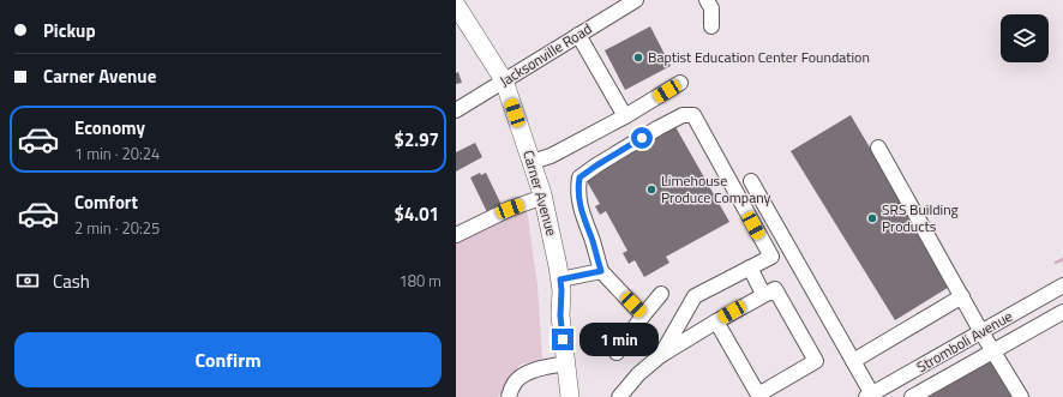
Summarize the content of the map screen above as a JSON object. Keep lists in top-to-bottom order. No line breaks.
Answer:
{"streets":{"main road":["Carner Avenue"],"street":["Jacksonville Road","Stromboli Avenue"]},"crossings":[["Jacksonville Road","Carner Avenue"]],"places":["Baptist Education Center Foundation","Limehouse Produce Company","SRS Building Products"],"page":{"banner":["Pickup","Carner Avenue"],"list":[{"name":"Economy","note":"1 min · 20:24","value":"$2.97"},{"name":"Comfort","note":"2 min · 20:25","value":"$4.01"}],"pay":["Cash","180 m"],"buttons":"Confirm","bubble":"1 min"}}
